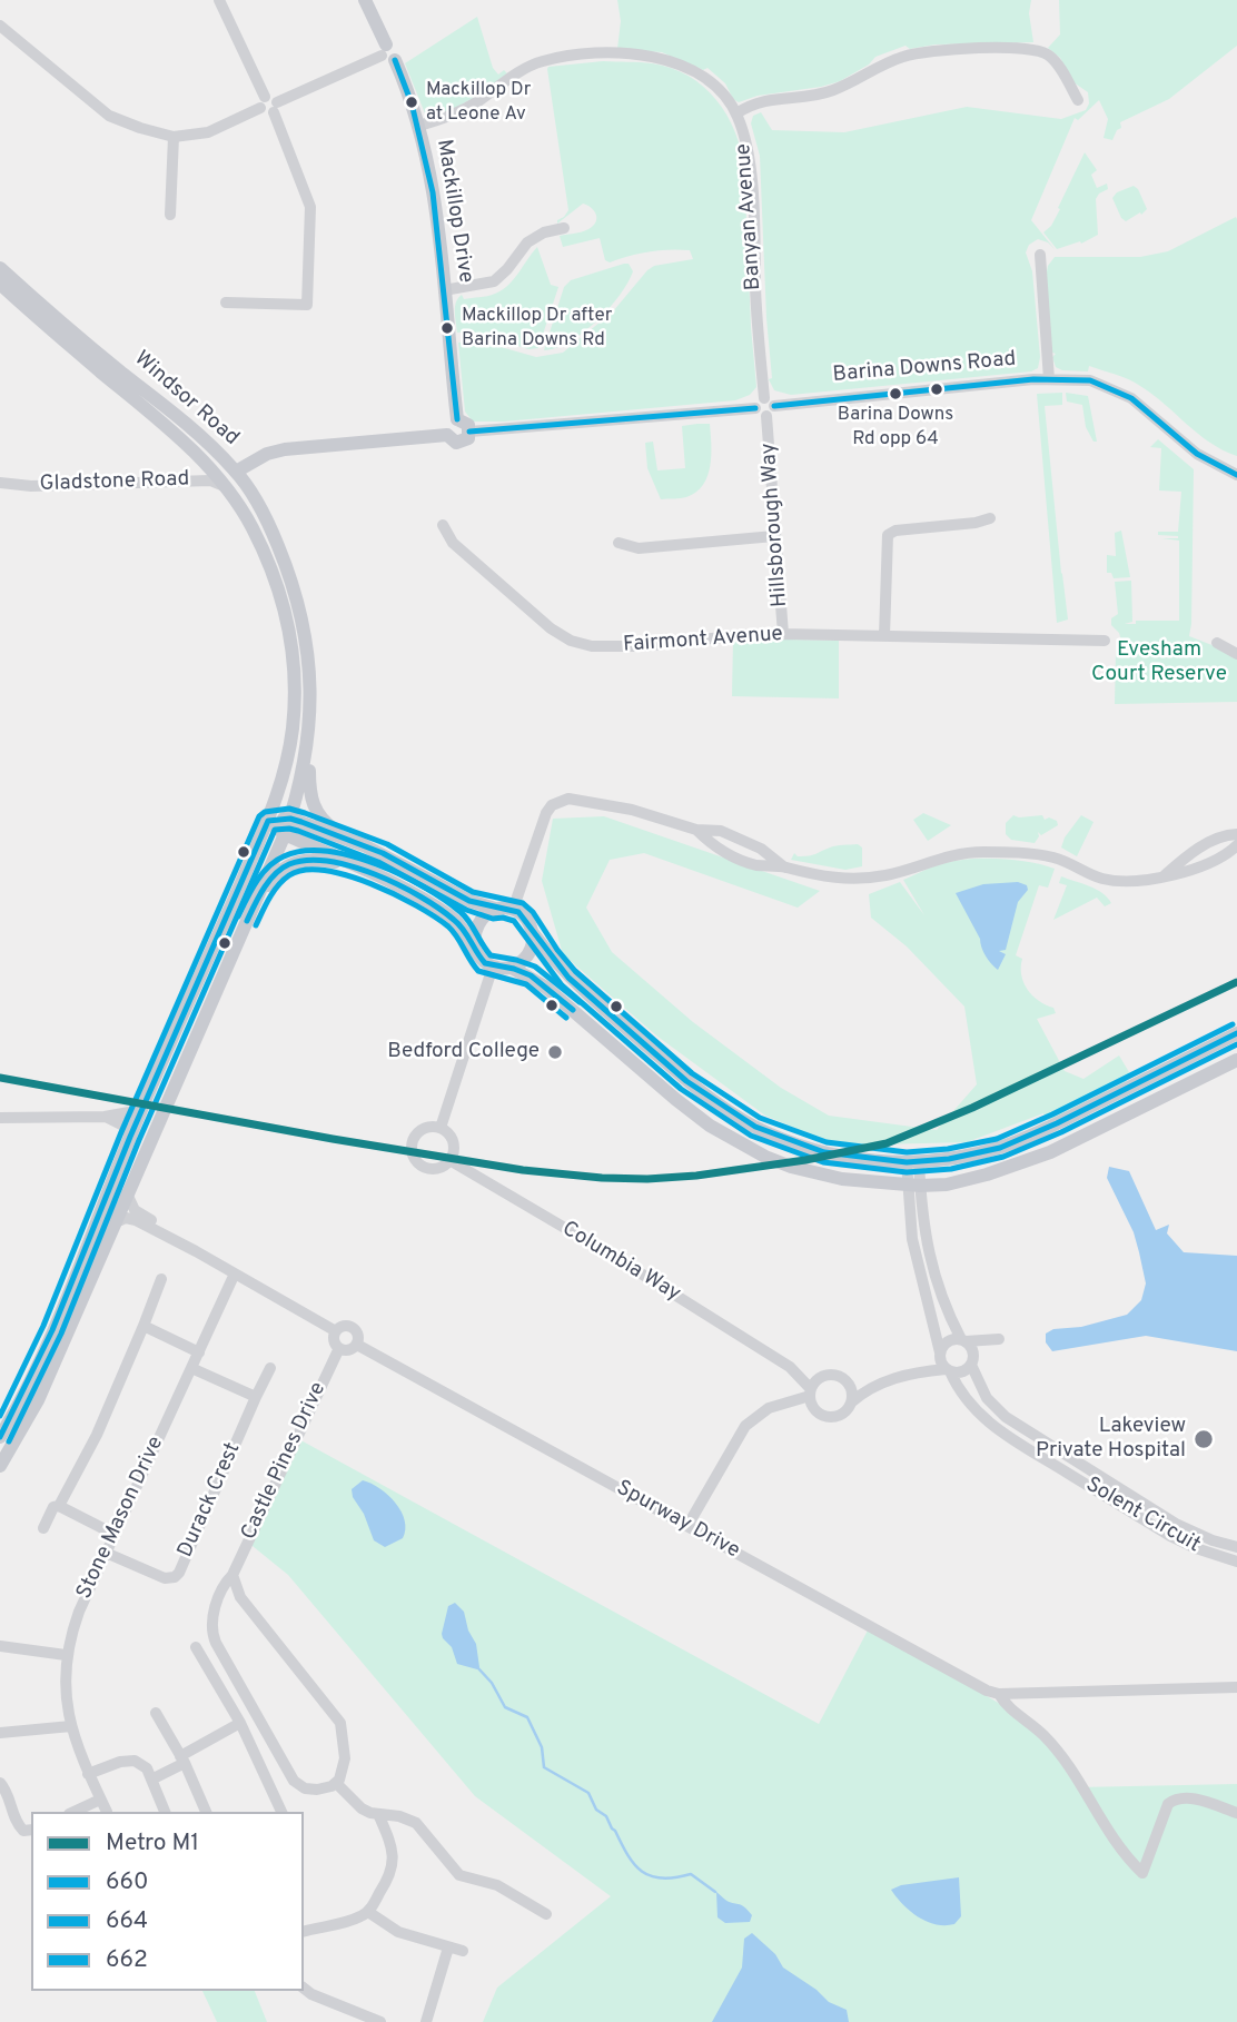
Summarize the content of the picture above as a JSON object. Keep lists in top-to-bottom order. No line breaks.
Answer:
{"streets":{"main road":["Mackillop Drive","Windsor Road"],"street":["Banyan Avenue","Barina Downs Road","Gladstone Road","Hillsborough Way","Fairmont Avenue","Columbia Way","Castle Pines Drive","Durack Crest","Solent Circuit","Stone Mason Drive","Spurway Drive"]},"crossings":[["Mackillop Drive","Banyan Avenue"],["Banyan Avenue","Barina Downs Road"],["Banyan Avenue","Hillsborough Way"],["Barina Downs Road","Hillsborough Way"],["Windsor Road","Gladstone Road"],["Hillsborough Way","Fairmont Avenue"],["Castle Pines Drive","Spurway Drive"],["Durack Crest","Stone Mason Drive"]],"parks":["Evesham Court Reserve"],"places":["Mackillop Dr at Leone Av","Mackillop Dr after Barina Downs Rd","Barina Downs Rd opp 64","Bedford College","Lakeview Private Hospital"],"lines":["transit line 660","transit line 662","transit line 664","metro line M1"],"legend":["Metro M1","660","664","662"]}
